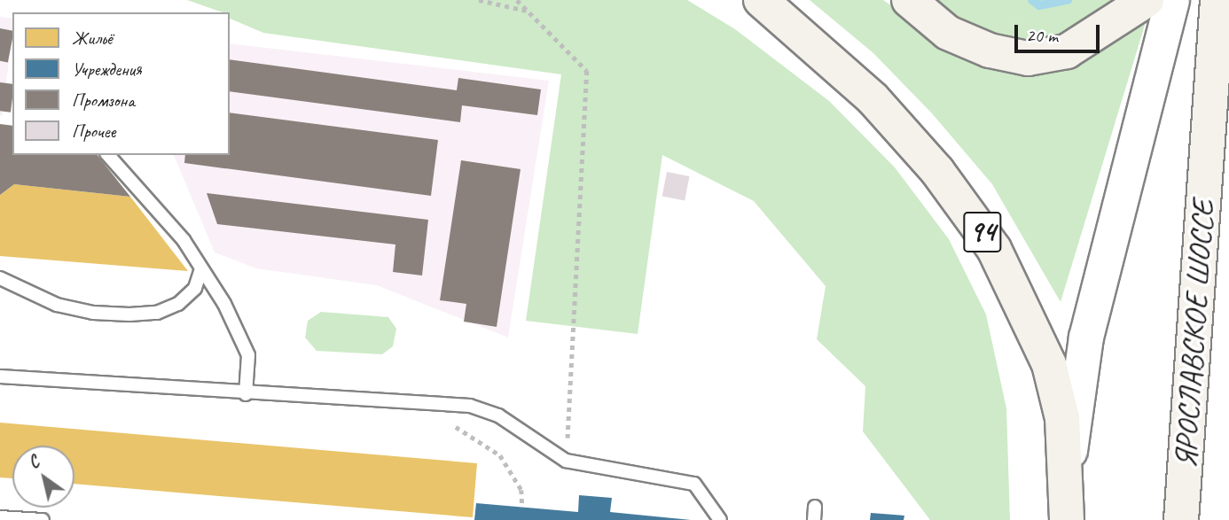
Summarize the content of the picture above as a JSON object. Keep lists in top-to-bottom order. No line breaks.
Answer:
{"streets":{"main road":["94","ЯРОСЛАВСКОЕ ШОССЕ"]},"legend":["Жильё","Учреждения","Промзона","Прочее"],"scale_bar":"20 m","north":"top left"}
